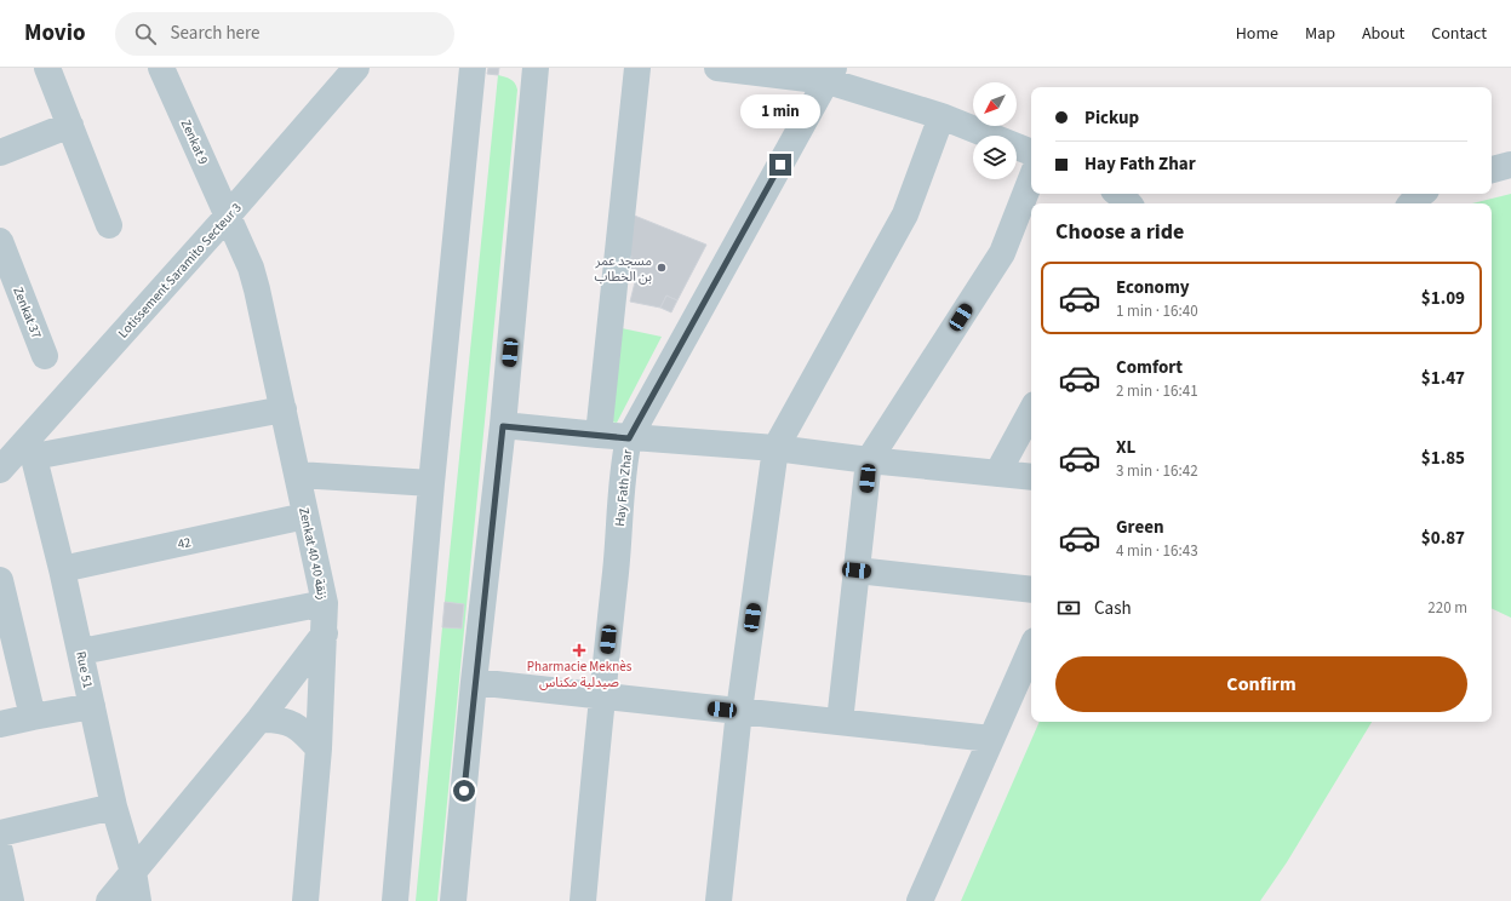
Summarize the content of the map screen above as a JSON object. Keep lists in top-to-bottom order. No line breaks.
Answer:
{"streets":{"street":["Zenkat 9","Lotissement Saramito Secteur 3","Zenkat 37","Hay Fath Zhar","42","Zenkat 40 زنقة 40","Rue 51"]},"crossings":[["Zenkat 9","Lotissement Saramito Secteur 3"],["Zenkat 9","Zenkat 40 زنقة 40"],["Lotissement Saramito Secteur 3","Zenkat 40 زنقة 40"],["Lotissement Saramito Secteur 3","Rue 51"],["42","Zenkat 40 زنقة 40"],["42","Rue 51"]],"places":{"other":["مسجد عمر بن الخطاب"],"health":["Pharmacie Meknès صيدلية مكناس"]},"north":"bottom left","page":{"header":"Movio","search":"Search here","nav":["Home","Map","About","Contact"],"banner":["Pickup","Hay Fath Zhar"],"bubble":"1 min","heading":"Choose a ride","list":[{"name":"Economy","note":"1 min · 16:40","value":"$1.09"},{"name":"Comfort","note":"2 min · 16:41","value":"$1.47"},{"name":"XL","note":"3 min · 16:42","value":"$1.85"},{"name":"Green","note":"4 min · 16:43","value":"$0.87"}],"pay":["Cash","220 m"],"buttons":"Confirm"}}
